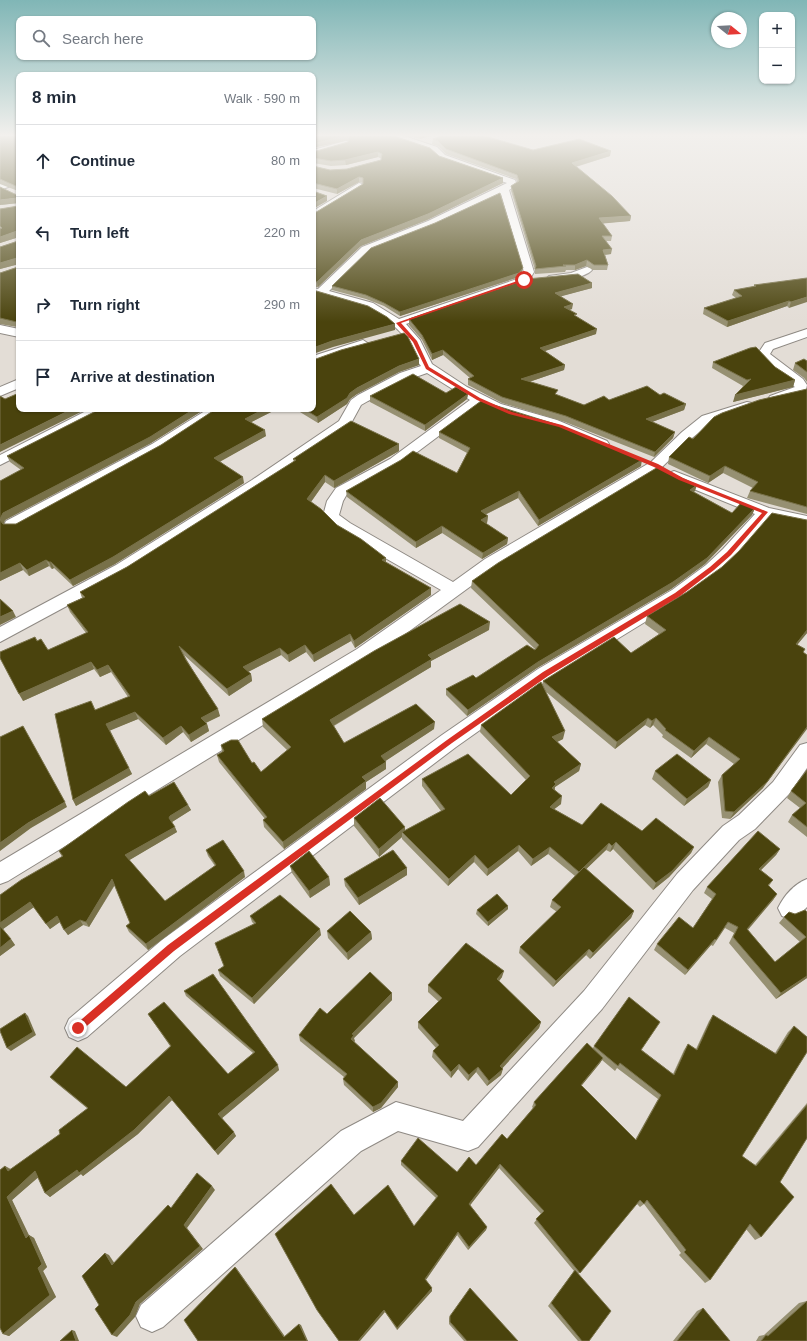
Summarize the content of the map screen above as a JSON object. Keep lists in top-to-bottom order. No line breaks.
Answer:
{"north":"right","page":{"map_buttons":["+","−"],"search":"Search here","heading":["8 min","Walk · 590 m"],"list":[["Continue","80 m"],["Turn left","220 m"],["Turn right","290 m"],"Arrive at destination"]}}
